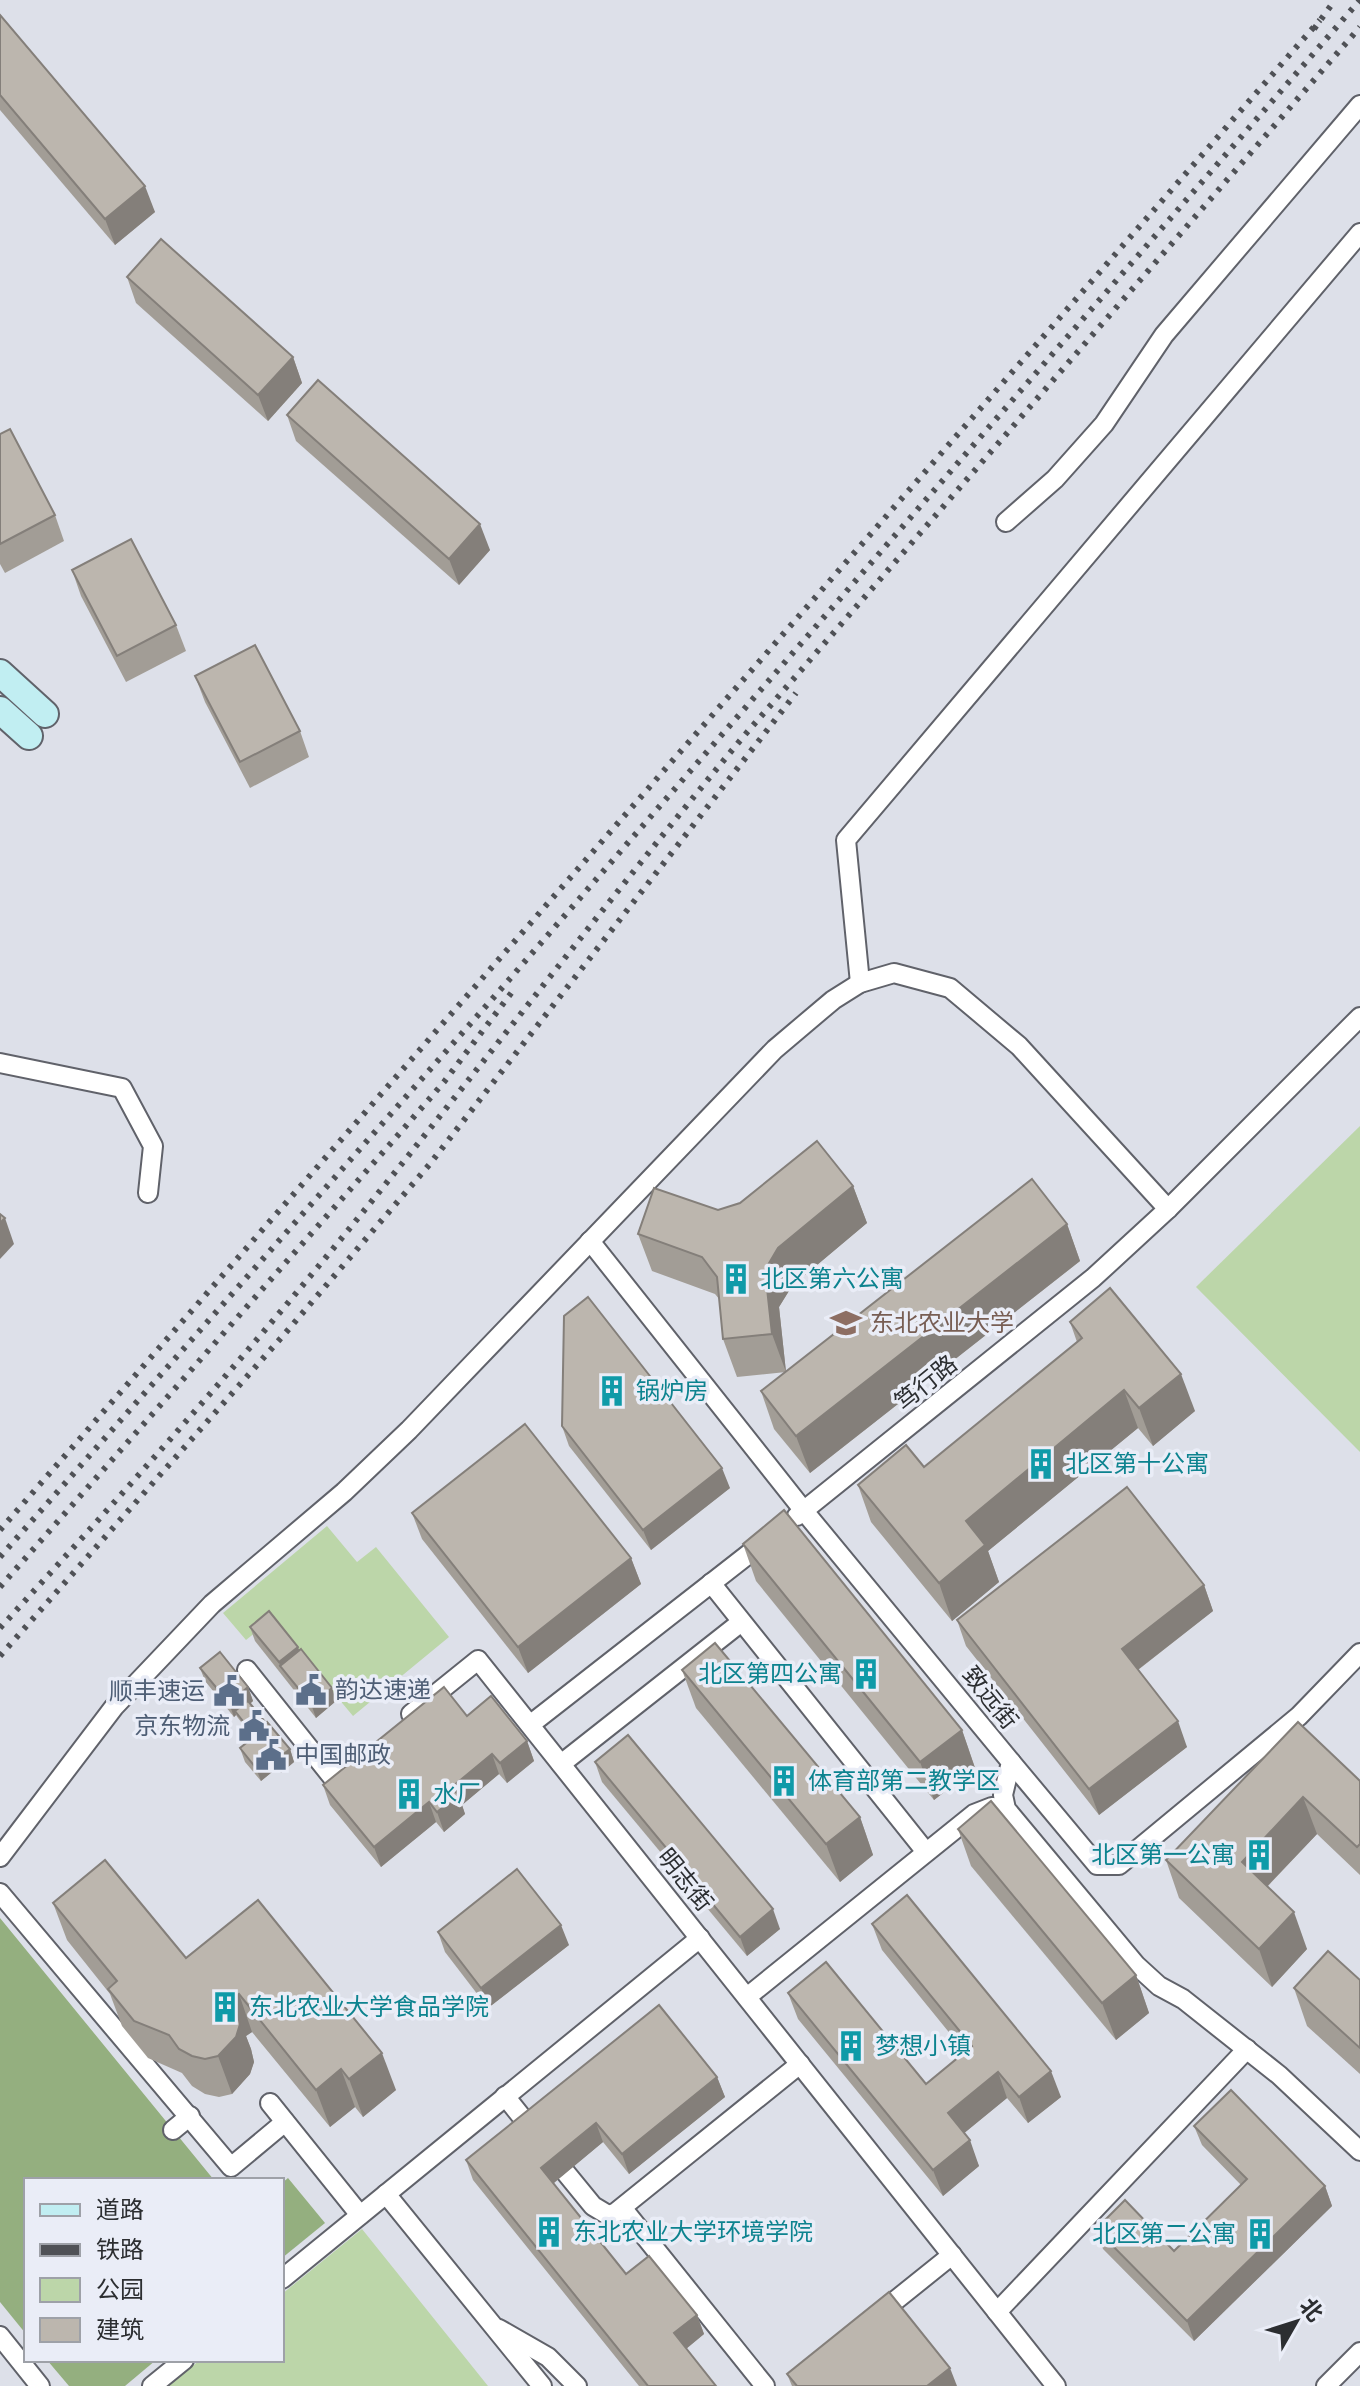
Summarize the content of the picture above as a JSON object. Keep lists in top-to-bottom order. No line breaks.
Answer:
{"streets":{"street":["笃行路","致远街","明志街"]},"crossings":[["笃行路","致远街"],["笃行路","明志街"]],"places":{"building":["北区第六公寓","锅炉房","北区第十公寓","北区第四公寓","体育部第二教学区","水厂","北区第一公寓","东北农业大学食品学院","梦想小镇","东北农业大学环境学院","北区第二公寓"],"school or university":["东北农业大学"],"public building":["韵达速递","顺丰速运","京东物流","中国邮政"]},"legend":["道路","铁路","公园","建筑"],"north":"top right"}
